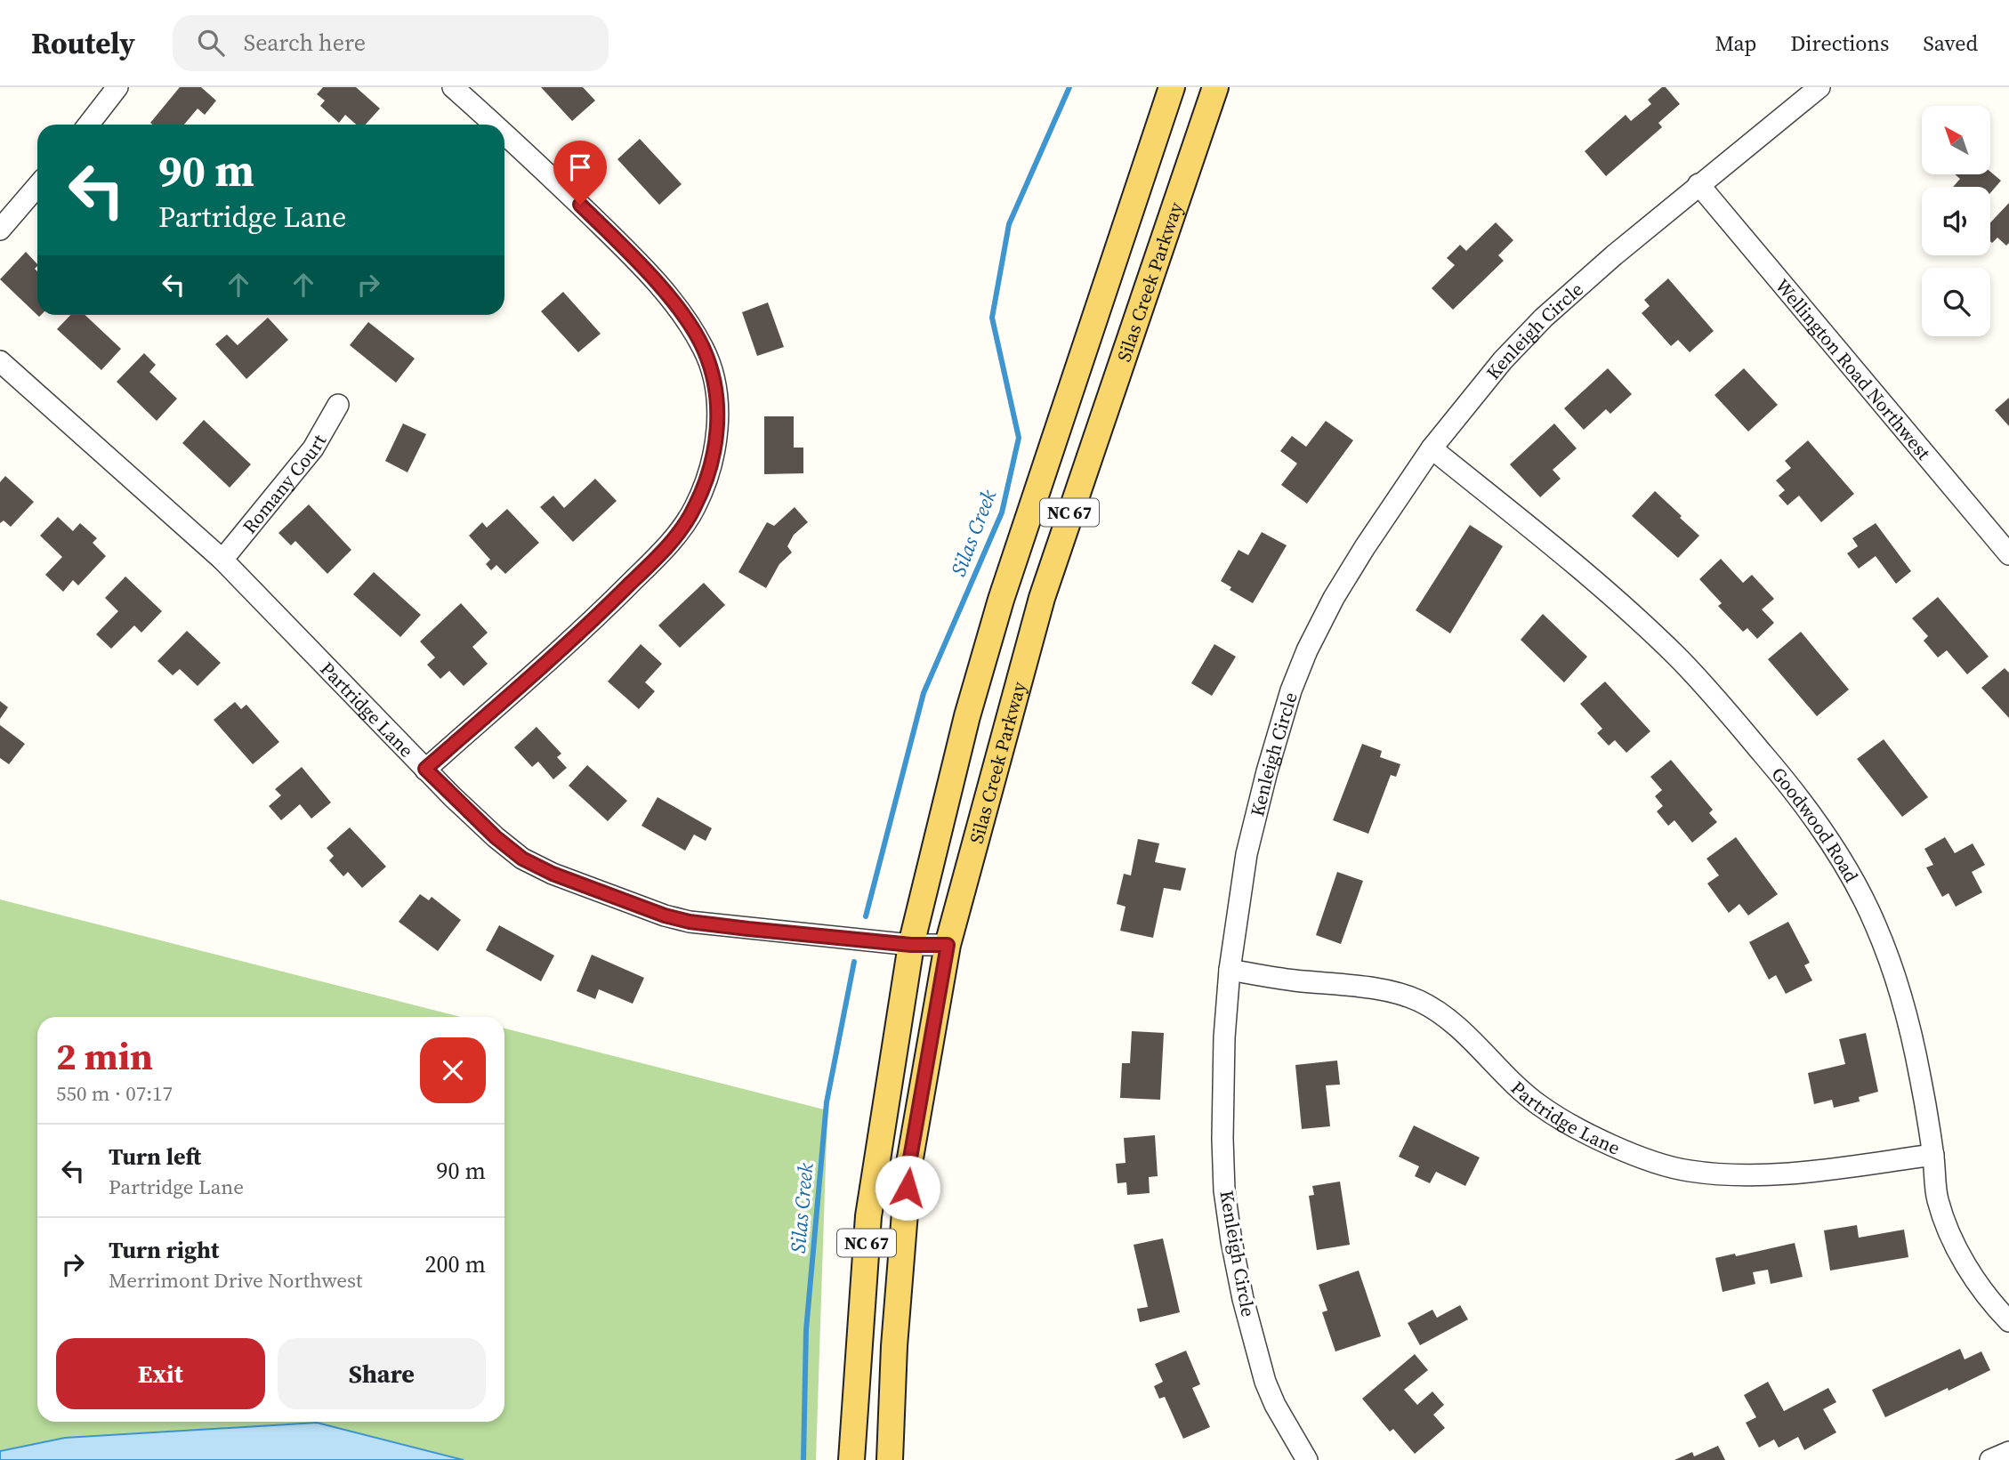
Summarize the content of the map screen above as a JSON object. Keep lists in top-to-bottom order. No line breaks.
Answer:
{"streets":{"main road":["Silas Creek Parkway","NC 67"],"street":["Kenleigh Circle","Wellington Road Northwest","Romany Court","Partridge Lane","Goodwood Road"]},"crossings":[["Silas Creek Parkway","Partridge Lane"],["Kenleigh Circle","Wellington Road Northwest"],["Kenleigh Circle","Partridge Lane"],["Kenleigh Circle","Goodwood Road"],["Romany Court","Partridge Lane"],["Partridge Lane","Goodwood Road"]],"water":["Silas Creek"],"north":"top left","page":{"header":"Routely","search":"Search here","nav":["Map","Directions","Saved"],"turn":["90 m","Partridge Lane"],"heading":["2 min","550 m · 07:17"],"list":[{"name":"Turn left","note":"Partridge Lane","value":"90 m"},{"name":"Turn right","note":"Merrimont Drive Northwest","value":"200 m"}],"buttons":["Exit","Share"]}}
